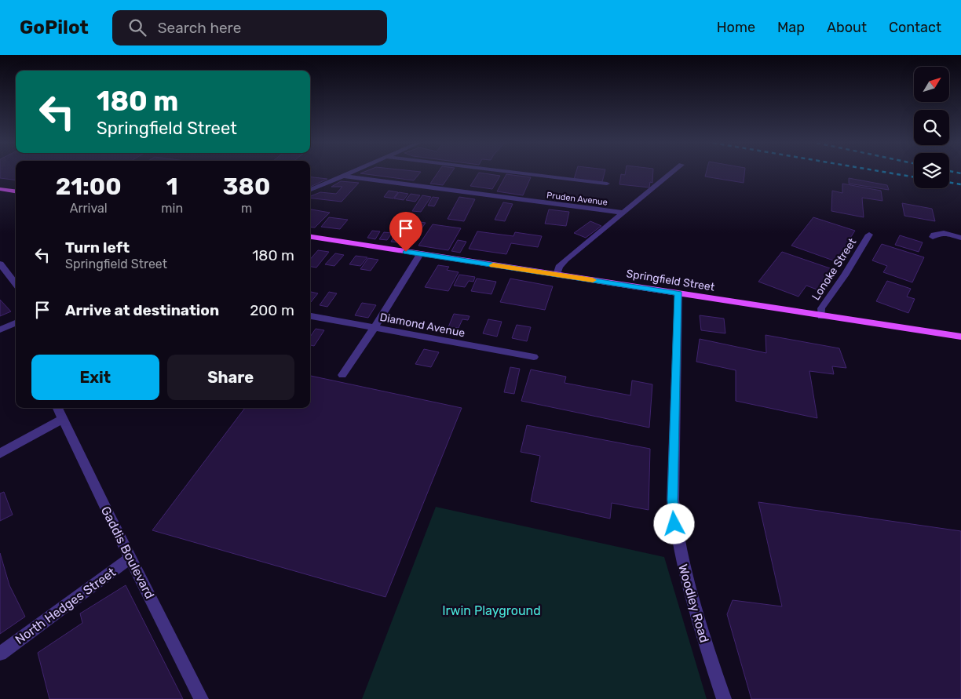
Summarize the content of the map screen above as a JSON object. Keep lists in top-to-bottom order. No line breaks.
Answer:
{"streets":{"main road":["Springfield Street"],"street":["Pruden Avenue","Lonoke Street","Diamond Avenue","Gaddis Boulevard","Woodley Road","North Hedges Street"]},"crossings":[["Lonoke Street","Springfield Street"],["Springfield Street","Woodley Road"],["Gaddis Boulevard","North Hedges Street"]],"parks":["Irwin Playground"],"north":"top right","page":{"header":"GoPilot","search":"Search here","nav":["Home","Map","About","Contact"],"turn":["180 m","Springfield Street"],"eta":["21:00","Arrival","1","min","380","m"],"list":[{"name":"Turn left","note":"Springfield Street","value":"180 m"},{"name":"Arrive at destination","value":"200 m"}],"buttons":["Exit","Share"]}}
